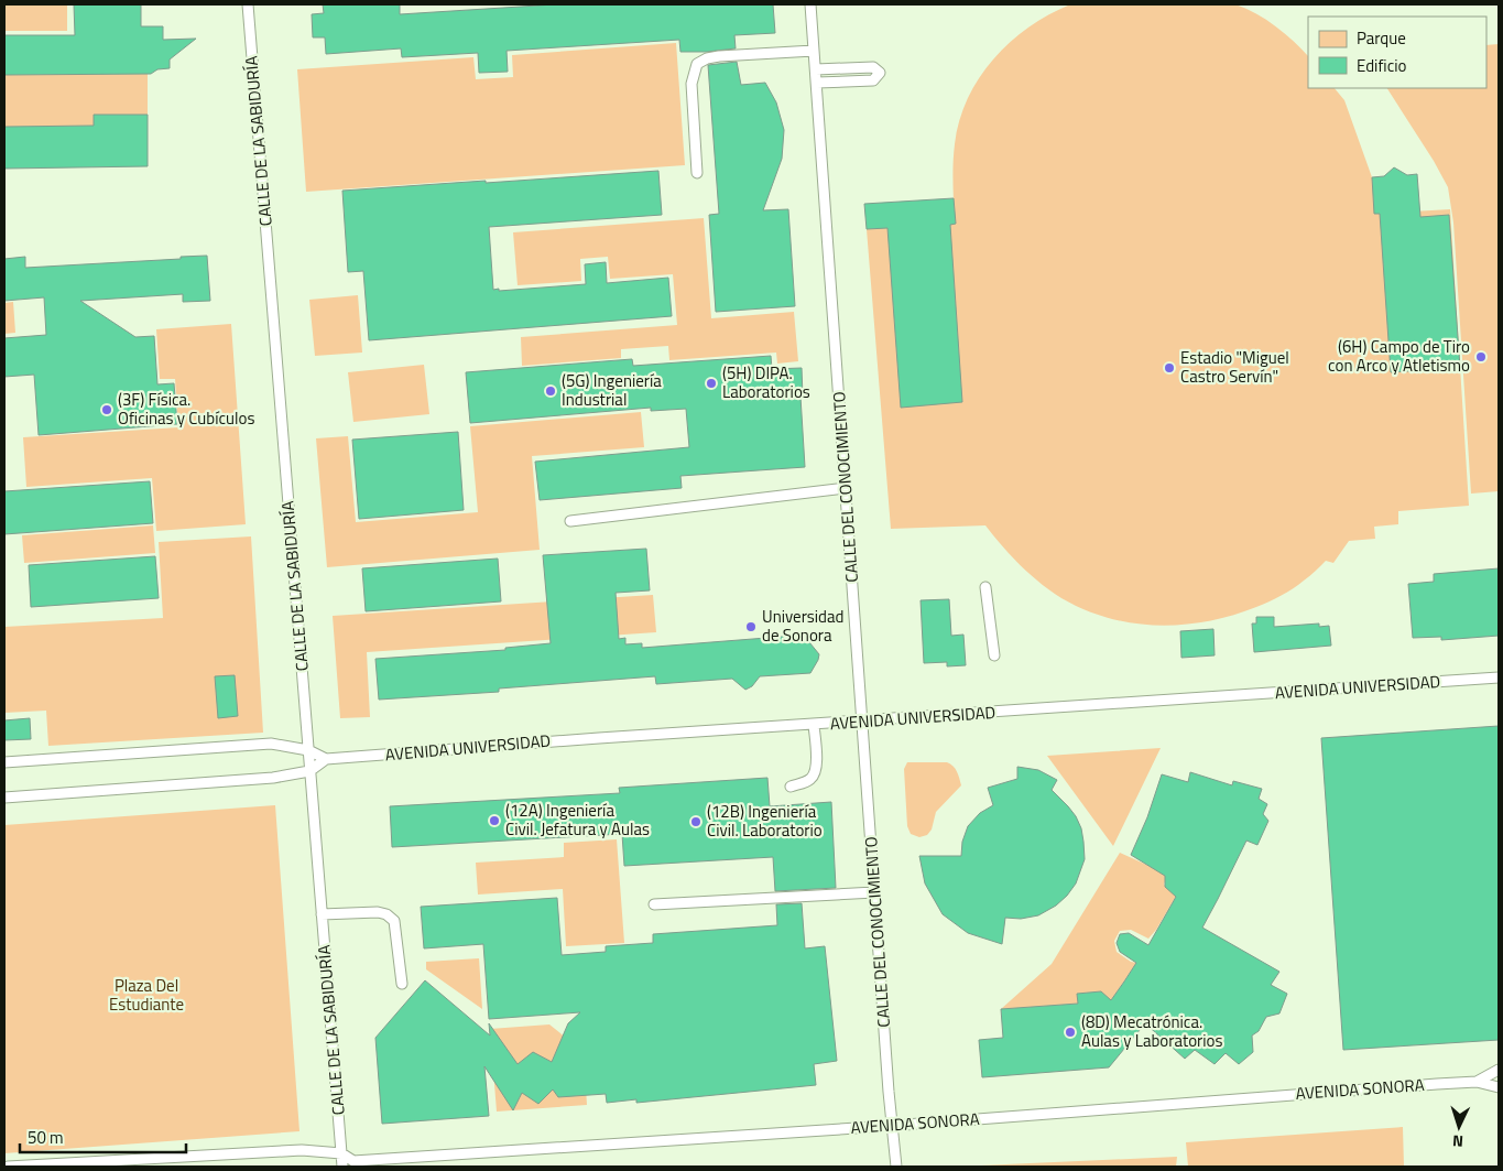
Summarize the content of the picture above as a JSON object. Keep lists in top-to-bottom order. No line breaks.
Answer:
{"streets":{"lane":["CALLE DE LA SABIDURÍA","CALLE DEL CONOCIMIENTO","AVENIDA UNIVERSIDAD","AVENIDA SONORA"]},"crossings":[["CALLE DE LA SABIDURÍA","AVENIDA SONORA"],["CALLE DEL CONOCIMIENTO","AVENIDA UNIVERSIDAD"],["CALLE DEL CONOCIMIENTO","AVENIDA SONORA"]],"parks":["Plaza Del Estudiante"],"places":["(6H) Campo de Tiro con Arco y Atletismo","Estadio \"Miguel Castro Servín\"","(5H) DIPA. Laboratorios","(5G) Ingeniería Industrial","(3F) Física. Oficinas y Cubículos","Universidad de Sonora","(12A) Ingeniería Civil. Jefatura y Aulas","(12B) Ingeniería Civil. Laboratorio","(8D) Mecatrónica. Aulas y Laboratorios"],"legend":["Parque","Edificio"],"scale_bar":"50 m","north":"bottom"}
